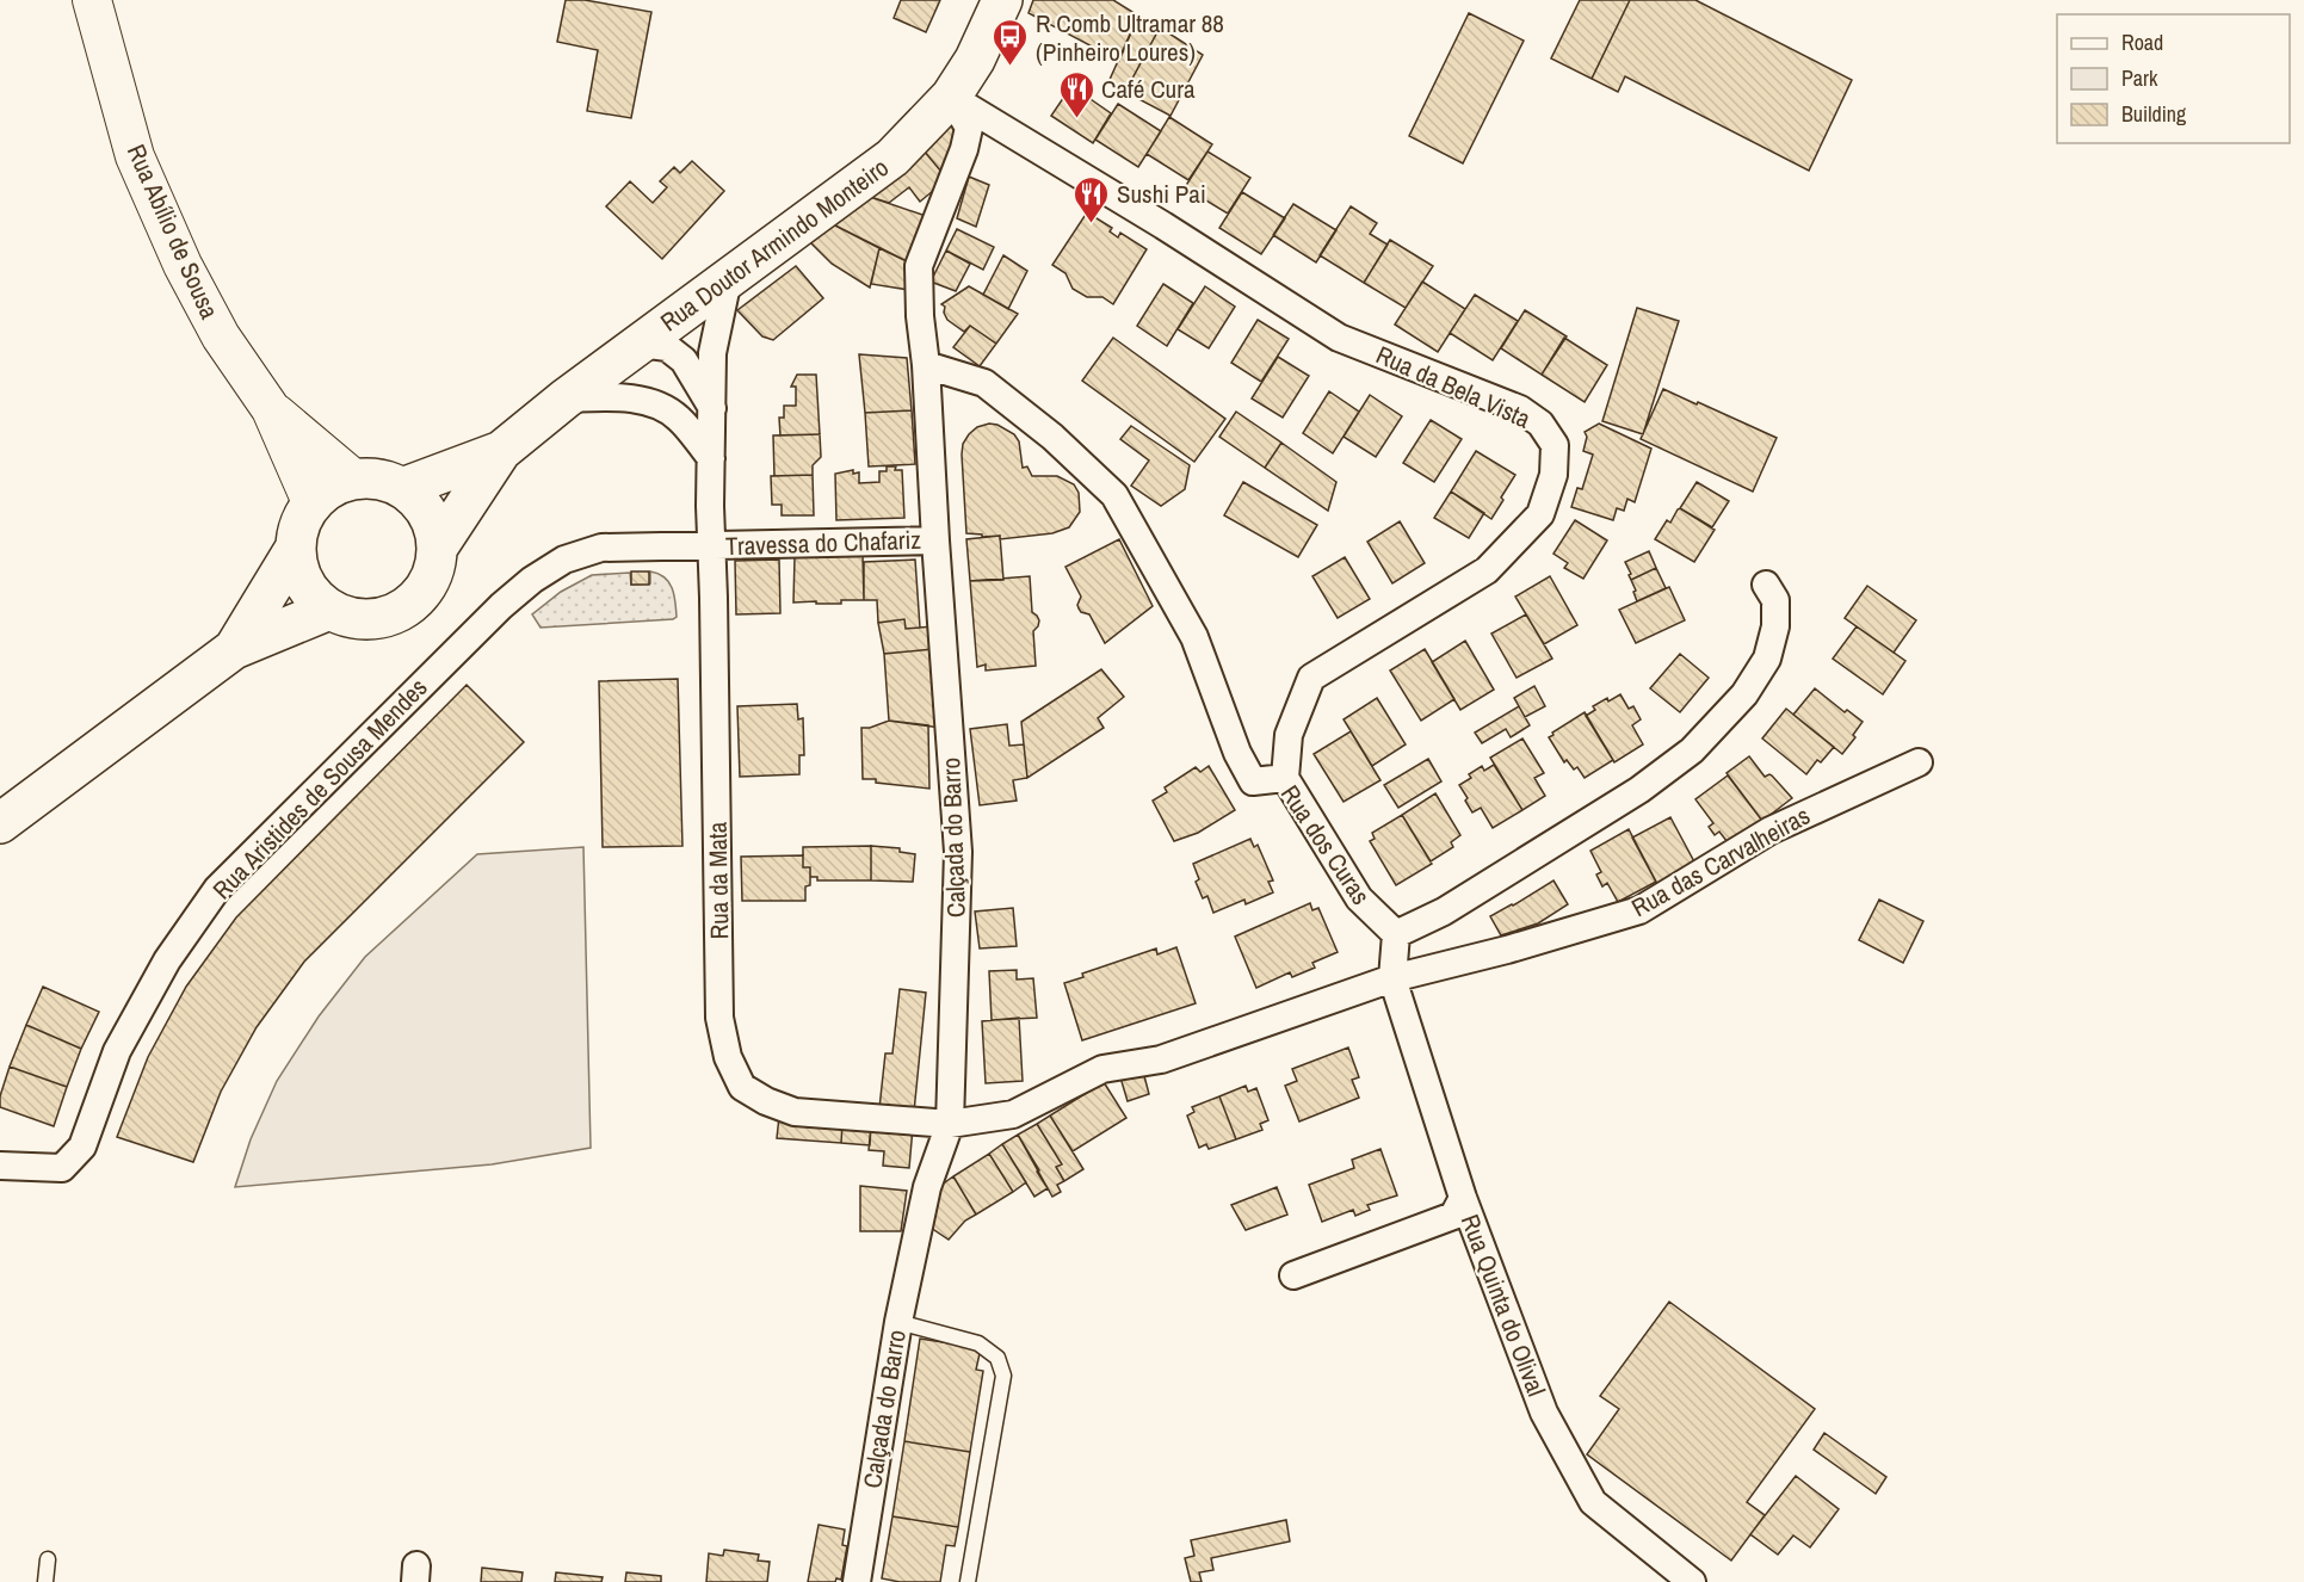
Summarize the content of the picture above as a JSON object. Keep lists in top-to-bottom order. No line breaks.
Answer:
{"streets":{"main road":["Rua Doutor Armindo Monteiro"],"street":["Rua Abílio de Sousa","Rua da Bela Vista","Travessa do Chafariz","Rua Aristides de Sousa Mendes","Calçada do Barro","Rua dos Curas","Rua das Carvalheiras","Rua da Mata","Rua Quinta do Olival"]},"crossings":[["Rua Abílio de Sousa","Rua Doutor Armindo Monteiro"],["Rua Doutor Armindo Monteiro","Rua da Bela Vista"],["Rua Doutor Armindo Monteiro","Calçada do Barro"],["Rua Doutor Armindo Monteiro","Rua da Mata"],["Rua da Bela Vista","Calçada do Barro"],["Rua da Bela Vista","Rua dos Curas"],["Travessa do Chafariz","Rua Aristides de Sousa Mendes"],["Travessa do Chafariz","Calçada do Barro"],["Travessa do Chafariz","Rua da Mata"],["Rua Aristides de Sousa Mendes","Rua da Mata"],["Calçada do Barro","Rua dos Curas"],["Calçada do Barro","Rua das Carvalheiras"],["Calçada do Barro","Rua da Mata"],["Rua das Carvalheiras","Rua da Mata"],["Rua das Carvalheiras","Rua Quinta do Olival"]],"places":{"bus stop":["R Comb Ultramar 88 (Pinheiro Loures)"],"restaurant":["Café Cura","Sushi Pai"]},"legend":["Road","Park","Building"]}
